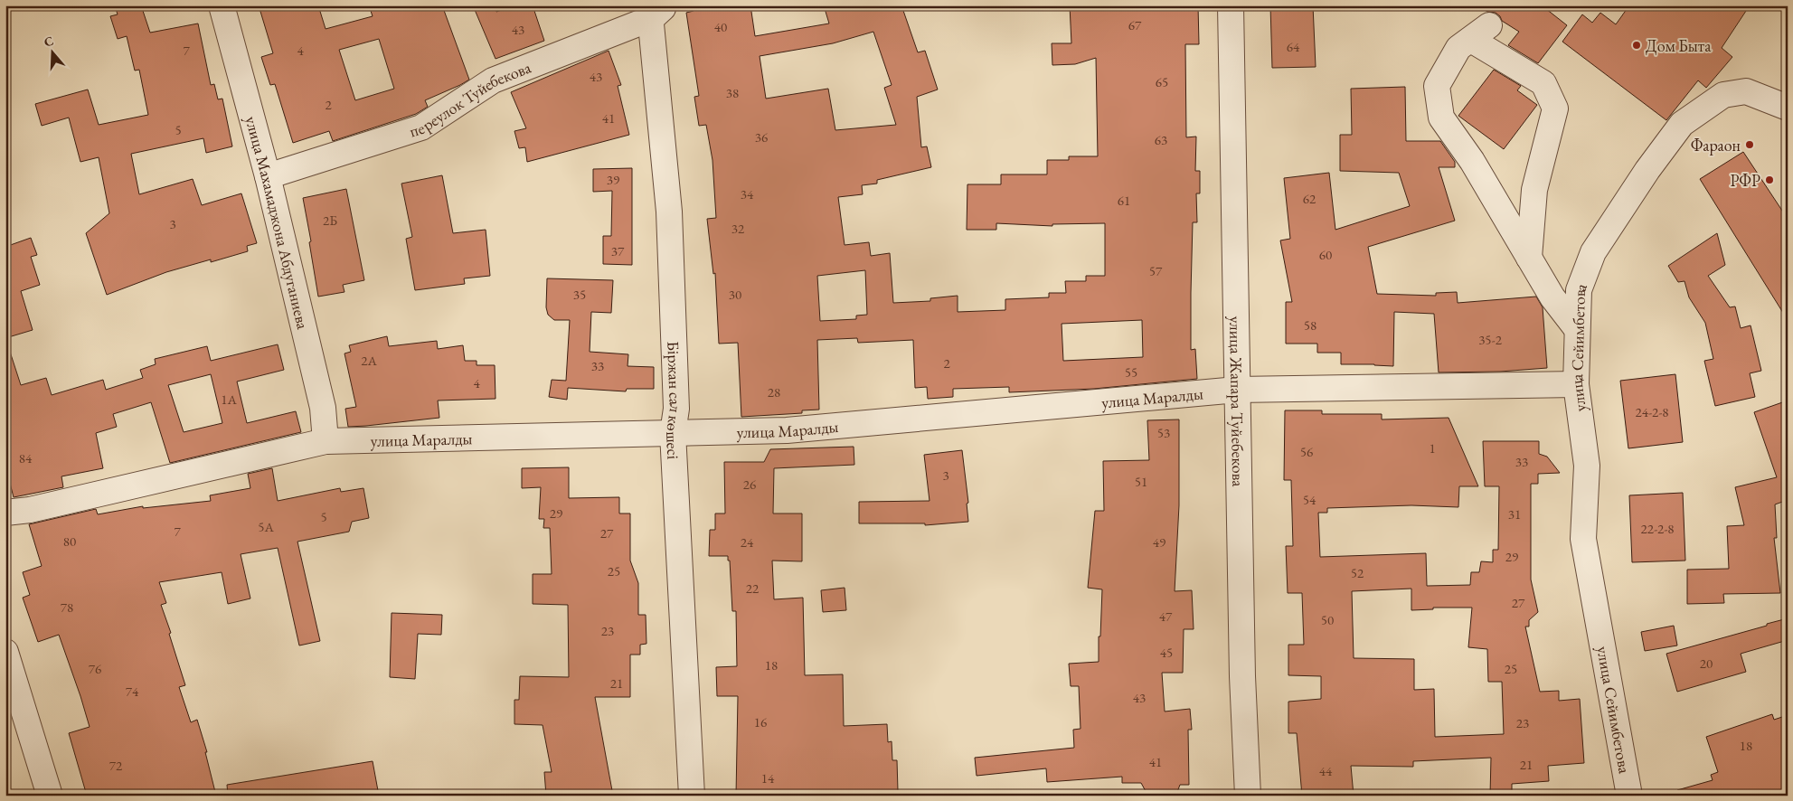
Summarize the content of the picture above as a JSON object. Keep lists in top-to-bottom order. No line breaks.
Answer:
{"streets":{"street":["переулок Туйебекова","улица Махамаджона Абдуганиева","улица Сейимбетова","улица Маралды","Біржан сал көшесі","улица Жапара Туйебекова"]},"crossings":[["переулок Туйебекова","улица Махамаджона Абдуганиева"],["переулок Туйебекова","Біржан сал көшесі"],["улица Махамаджона Абдуганиева","улица Маралды"],["улица Сейимбетова","улица Маралды"],["улица Маралды","Біржан сал көшесі"],["улица Маралды","улица Жапара Туйебекова"]],"places":["Дом Быта","Фараон","РФР"],"house_numbers":["67","40","43","64","7","4","43","65","38","2","41","5","36","63","39","34","62","61","2Б","3","32","37","60","57","35","30","58","35-2","2А","2","33","55","4","28","1А","24-2-8","53","1","56","84","33","3","51","26","54","29","31","5","5А","22-2-8","7","27","80","24","49","29","25","52","22","27","78","47","50","23","45","20","18","76","25","21","74","43","16","23","18","41","21","72","44","14"],"north":"top"}
